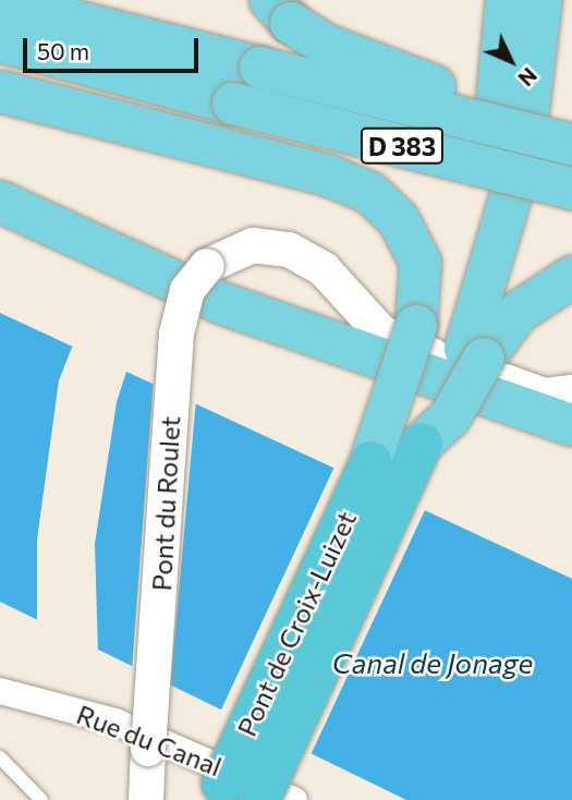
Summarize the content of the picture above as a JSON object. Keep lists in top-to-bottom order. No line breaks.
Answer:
{"streets":{"highway":["D 383","Pont de Croix-Luizet"],"street":["Pont du Roulet","Rue du Canal"]},"water":["Canal de Jonage"],"scale_bar":"50 m","north":"bottom right"}
